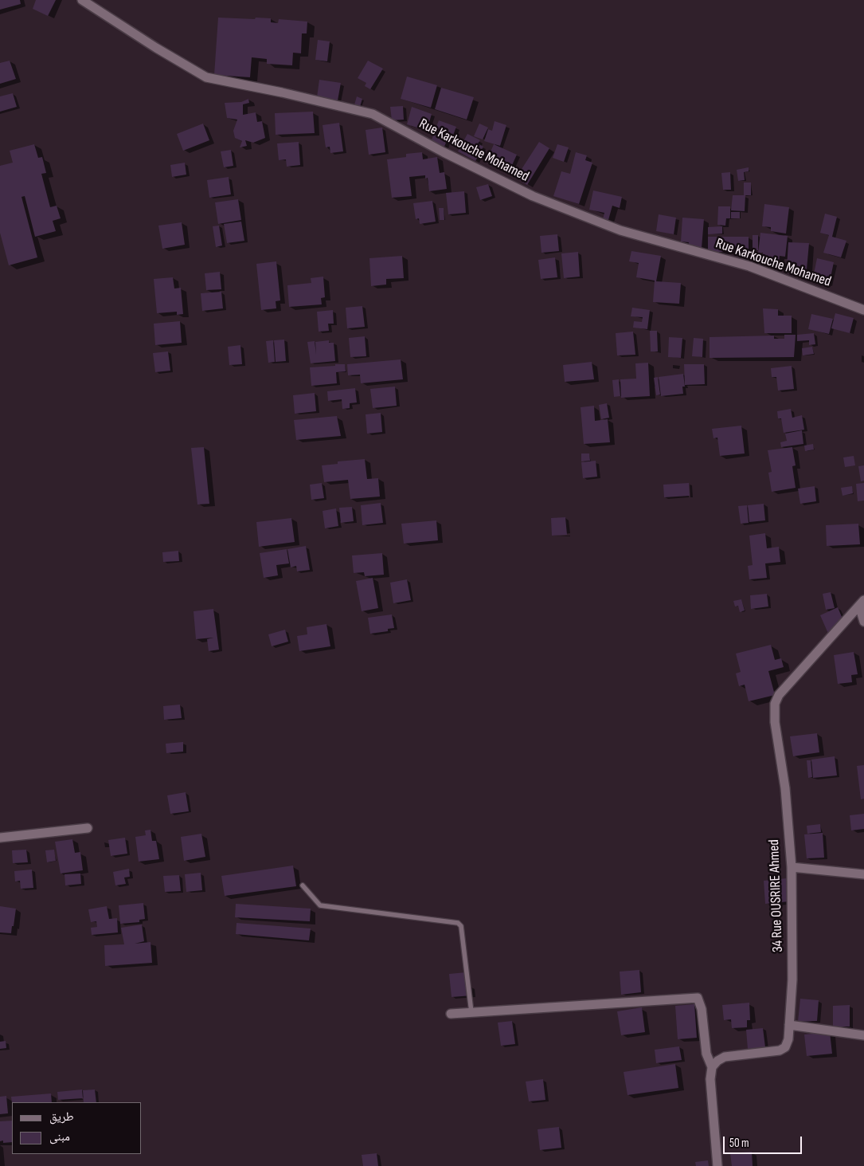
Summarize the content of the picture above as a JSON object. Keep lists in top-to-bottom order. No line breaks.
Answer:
{"streets":{"street":["Rue Karkouche Mohamed","34 Rue OUSRIRE Ahmed"]},"legend":["طريق","مبنى"],"scale_bar":"50 m"}
